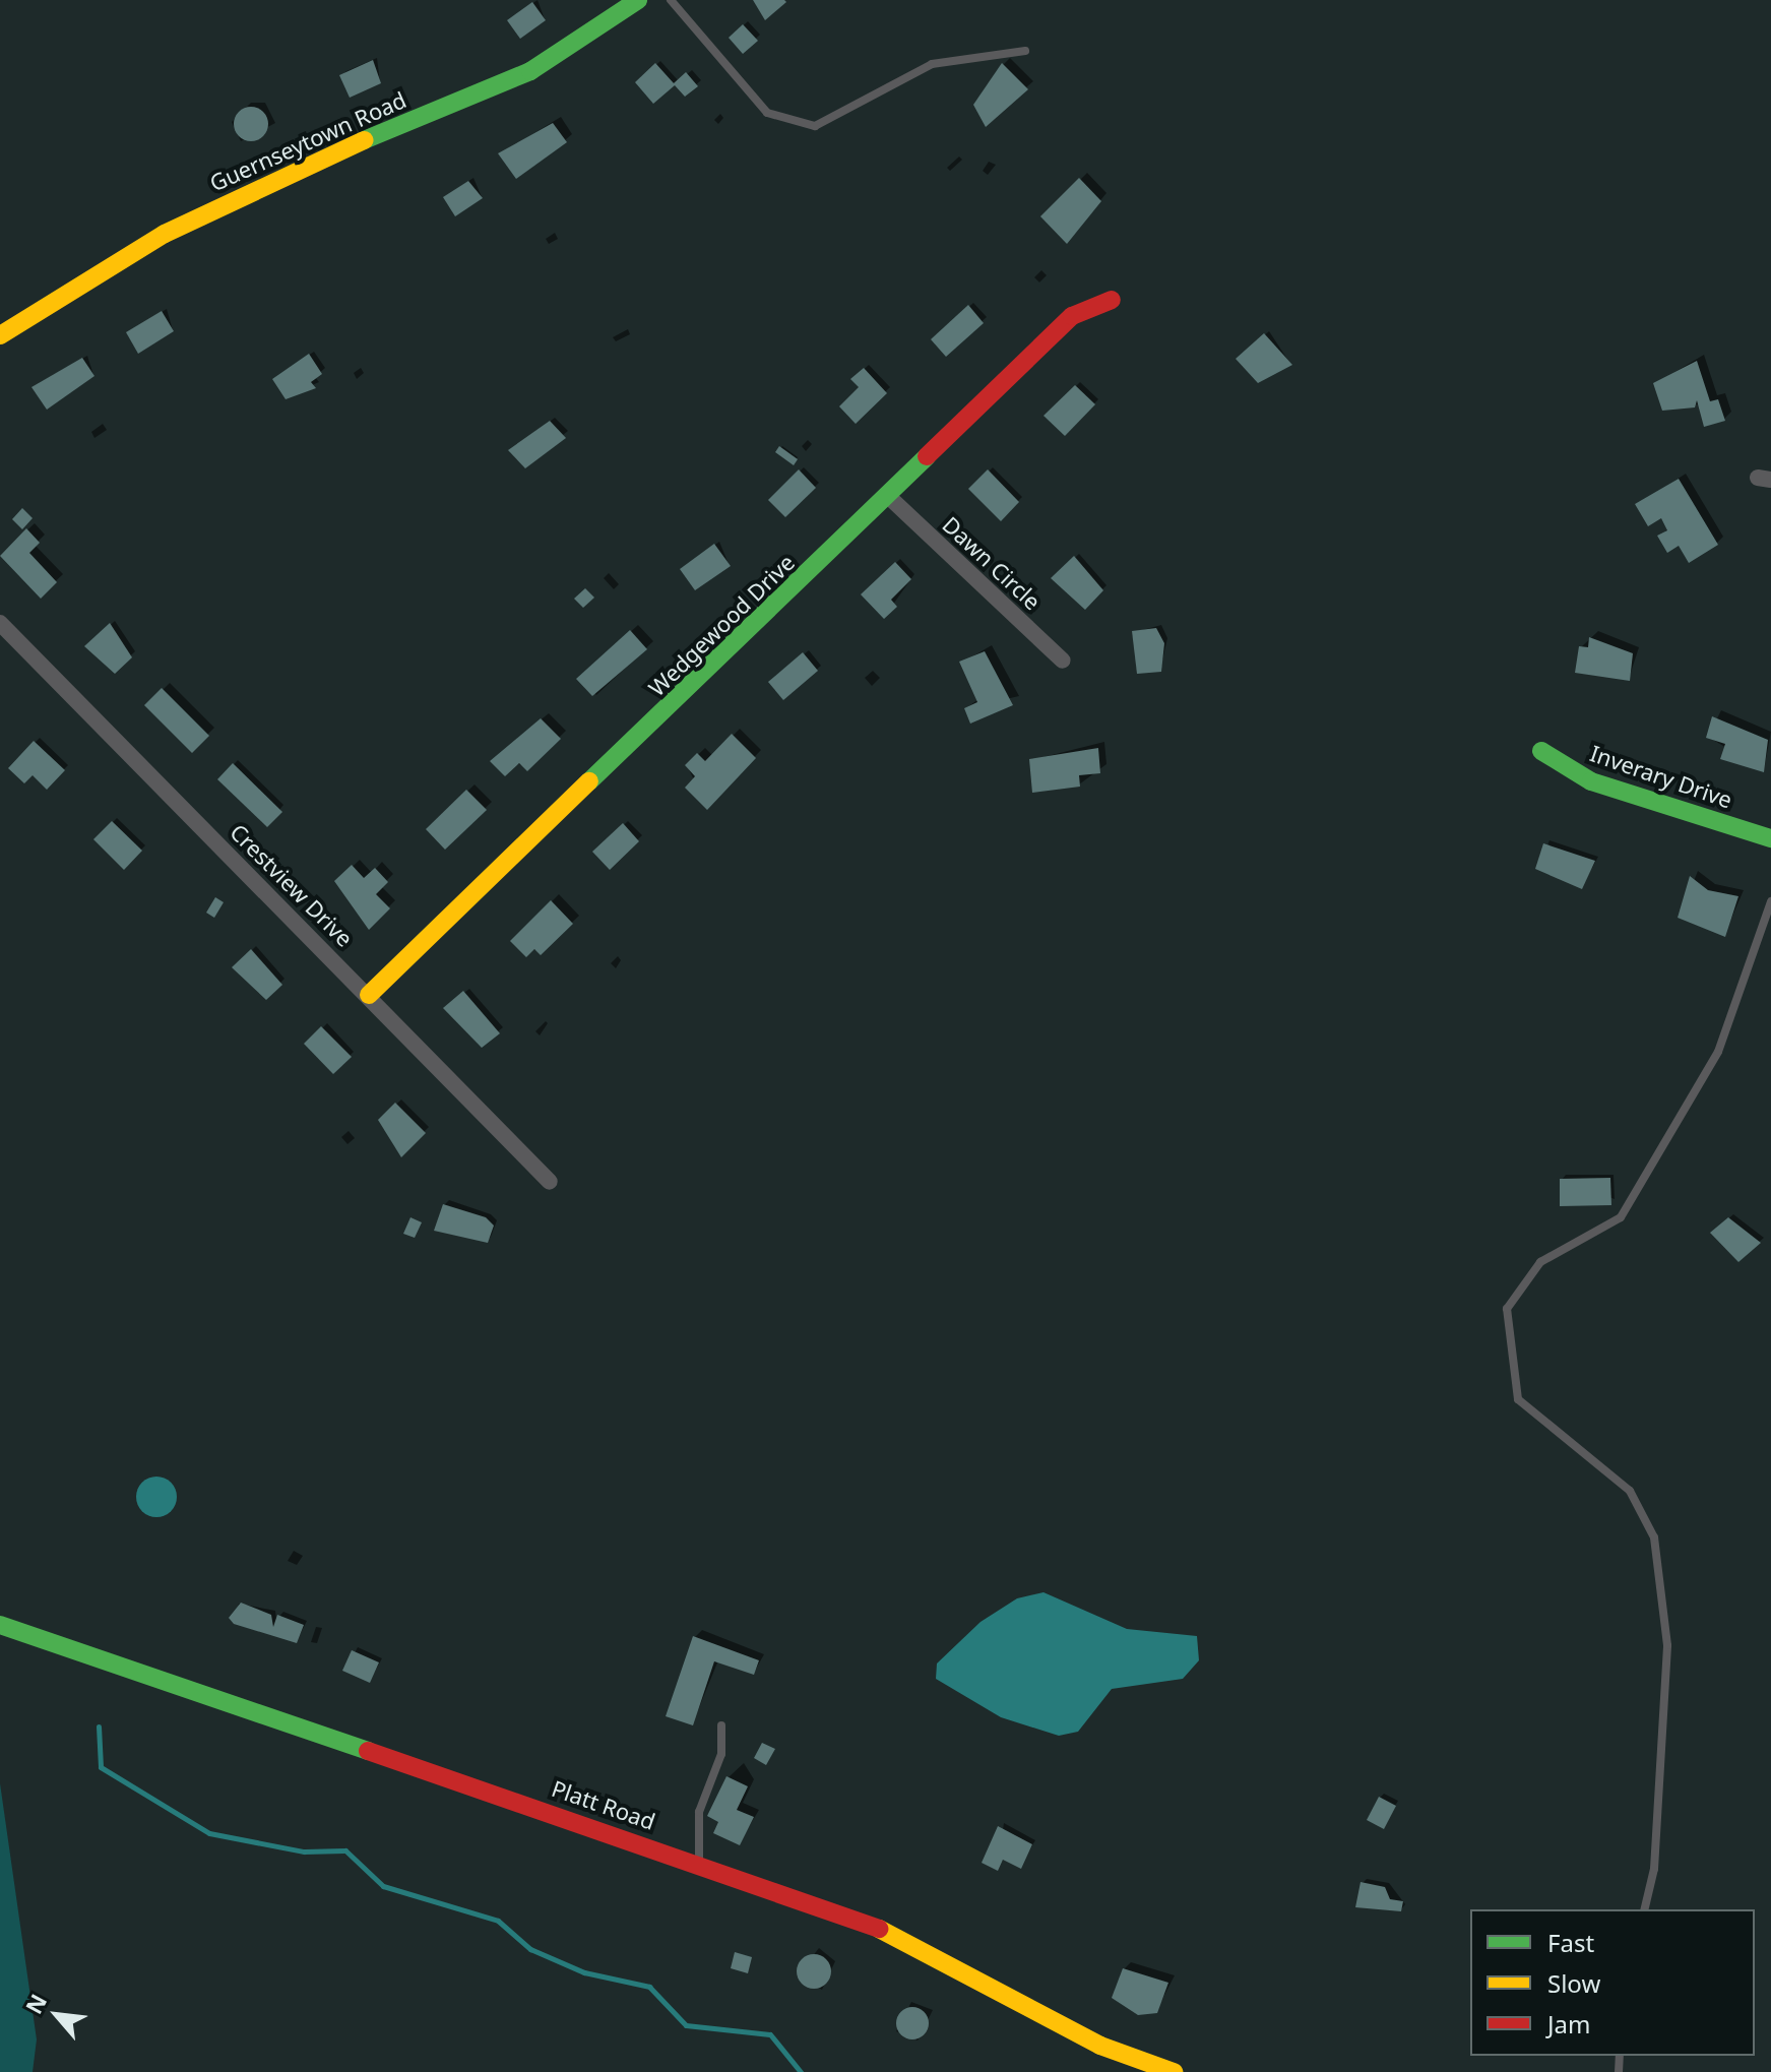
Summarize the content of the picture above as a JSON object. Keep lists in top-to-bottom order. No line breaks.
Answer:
{"streets":{"street":["Guernseytown Road","Dawn Circle","Wedgewood Drive","Inverary Drive","Crestview Drive","Platt Road"]},"crossings":[["Dawn Circle","Wedgewood Drive"],["Wedgewood Drive","Crestview Drive"]],"legend":["Fast","Slow","Jam"],"north":"top left"}
